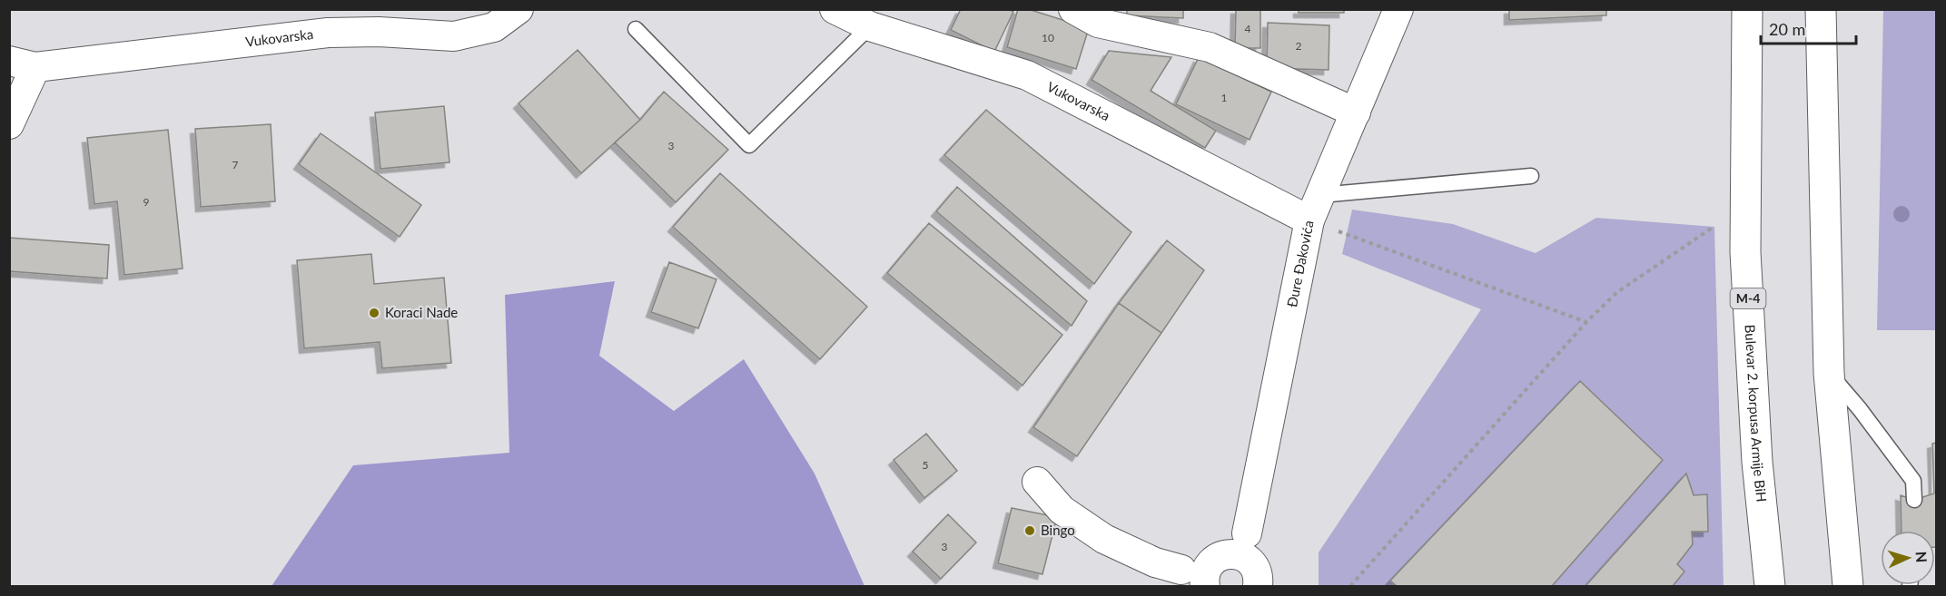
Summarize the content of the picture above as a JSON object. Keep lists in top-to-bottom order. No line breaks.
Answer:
{"streets":{"main road":["M-4","Bulevar 2. korpusa Armije BiH"],"street":["Vukovarska","Đure Đakovića"]},"crossings":[["Vukovarska","Đure Đakovića"]],"places":["Koraci Nade","Bingo"],"house_numbers":["4","10","2","1","3","7","9","5","3"],"scale_bar":"20 m","north":"right"}
